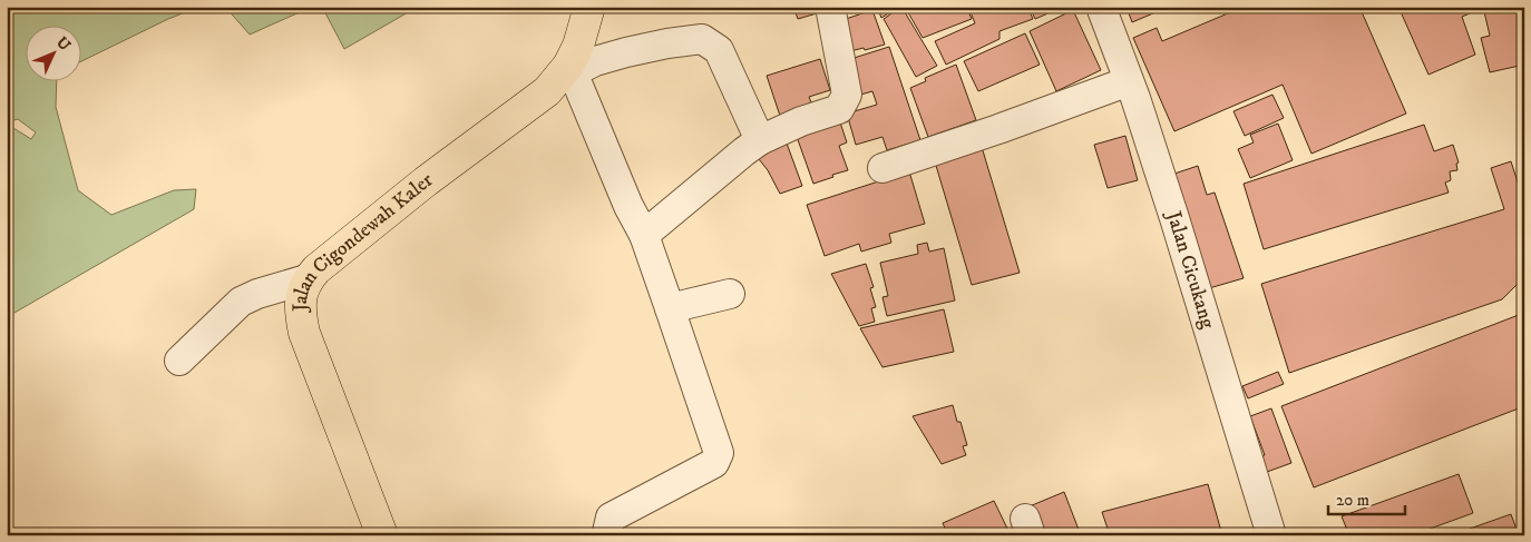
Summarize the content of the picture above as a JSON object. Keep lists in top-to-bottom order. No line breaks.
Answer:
{"streets":{"main road":["Jalan Cigondewah Kaler"],"street":["Jalan Cicukang"]},"scale_bar":"20 m","north":"top right"}
